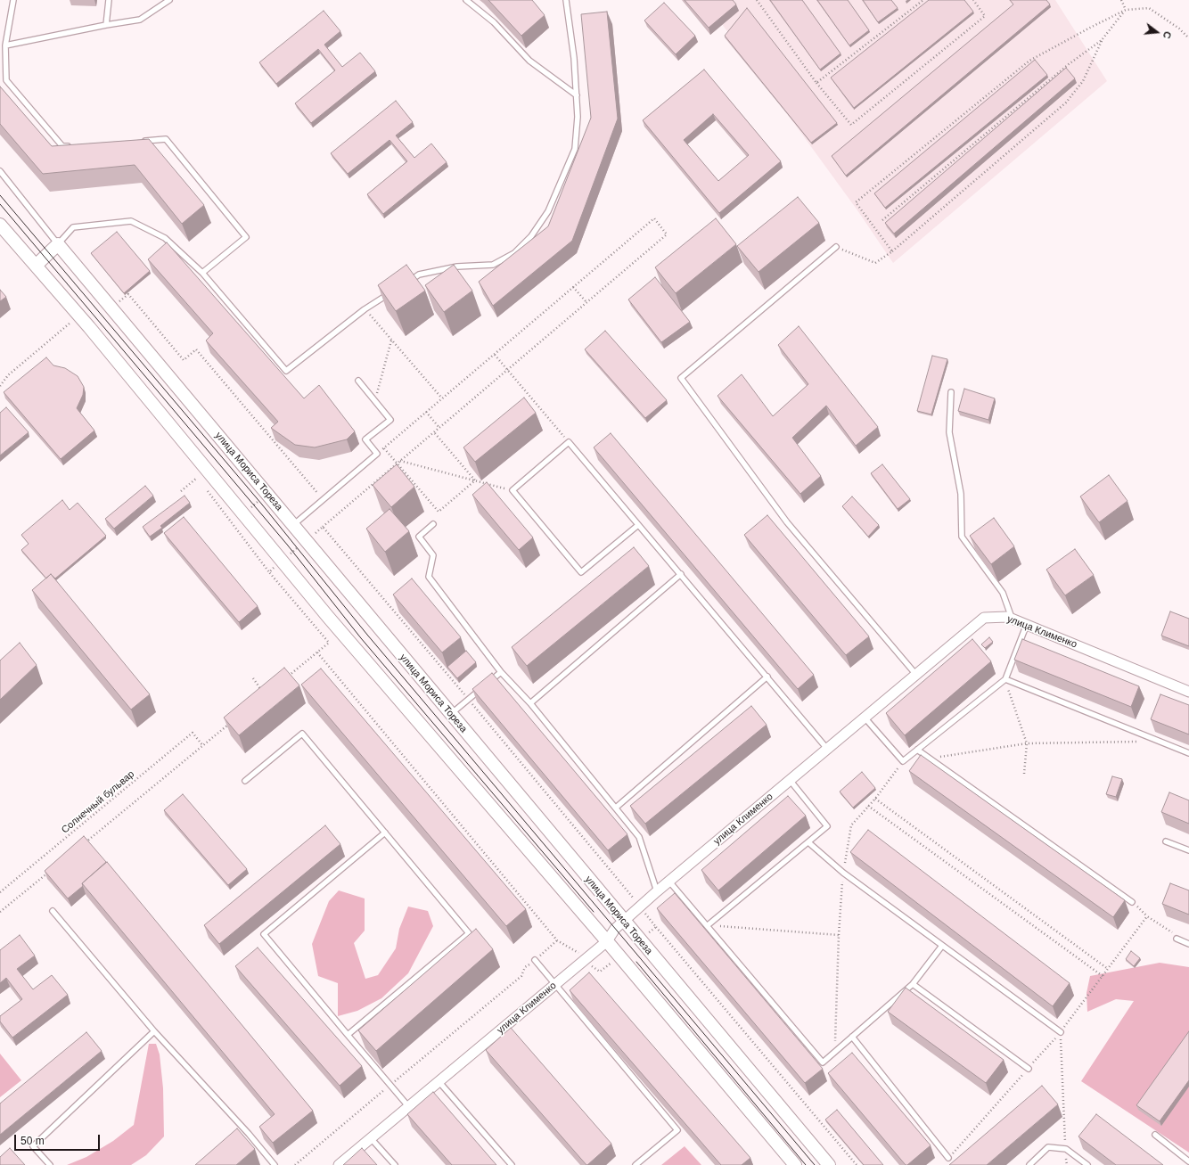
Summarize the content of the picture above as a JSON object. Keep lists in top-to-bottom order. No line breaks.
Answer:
{"streets":{"street":["улица Мориса Тореза","улица Клименко"],"path":["Солнечный бульвар"]},"crossings":[["улица Мориса Тореза","улица Клименко"]],"scale_bar":"50 m","north":"right"}
